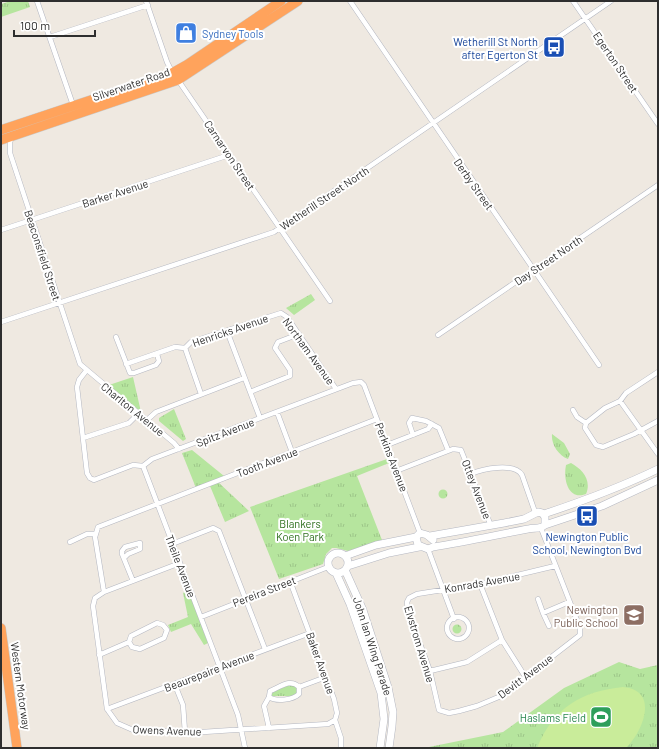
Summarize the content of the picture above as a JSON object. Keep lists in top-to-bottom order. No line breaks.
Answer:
{"streets":{"highway":["Silverwater Road","Western Motorway"],"street":["Egerton Street","Carnarvon Street","Derby Street","Barker Avenue","Wetherill Street North","Beaconsfield Street","Day Street North","Henricks Avenue","Northam Avenue","Charlton Avenue","Spitz Avenue","Perkins Avenue","Tooth Avenue","Ottey Avenue","Theile Avenue","Konrads Avenue","Pereira Street","Elvstrom Avenue","John Ian Wing Parade","Baker Avenue","Beaurepaire Avenue","Devitt Avenue","Owens Avenue"]},"crossings":[["Egerton Street","Wetherill Street North"],["Silverwater Road","Carnarvon Street"],["Silverwater Road","Beaconsfield Street"],["Carnarvon Street","Barker Avenue"],["Carnarvon Street","Wetherill Street North"],["Derby Street","Wetherill Street North"],["Derby Street","Day Street North"],["Barker Avenue","Beaconsfield Street"],["Wetherill Street North","Beaconsfield Street"],["Beaconsfield Street","Charlton Avenue"],["Henricks Avenue","Northam Avenue"],["Northam Avenue","Spitz Avenue"],["Charlton Avenue","Spitz Avenue"],["Spitz Avenue","Perkins Avenue"],["Spitz Avenue","Theile Avenue"],["Perkins Avenue","Tooth Avenue"],["Perkins Avenue","Ottey Avenue"],["Tooth Avenue","Theile Avenue"],["Theile Avenue","Pereira Street"],["Theile Avenue","Beaurepaire Avenue"],["Theile Avenue","Owens Avenue"],["Konrads Avenue","Elvstrom Avenue"],["Pereira Street","John Ian Wing Parade"],["Pereira Street","Baker Avenue"],["Elvstrom Avenue","Devitt Avenue"],["Baker Avenue","Beaurepaire Avenue"],["Baker Avenue","Owens Avenue"],["Beaurepaire Avenue","Owens Avenue"]],"parks":["Blankers Koen Park"],"places":{"shop":["Sydney Tools"],"bus stop":["Wetherill St North after Egerton St","Newington Public School, Newington Bvd"],"school or university":["Newington Public School"],"sports":["Haslams Field"]},"scale_bar":"100 m"}
